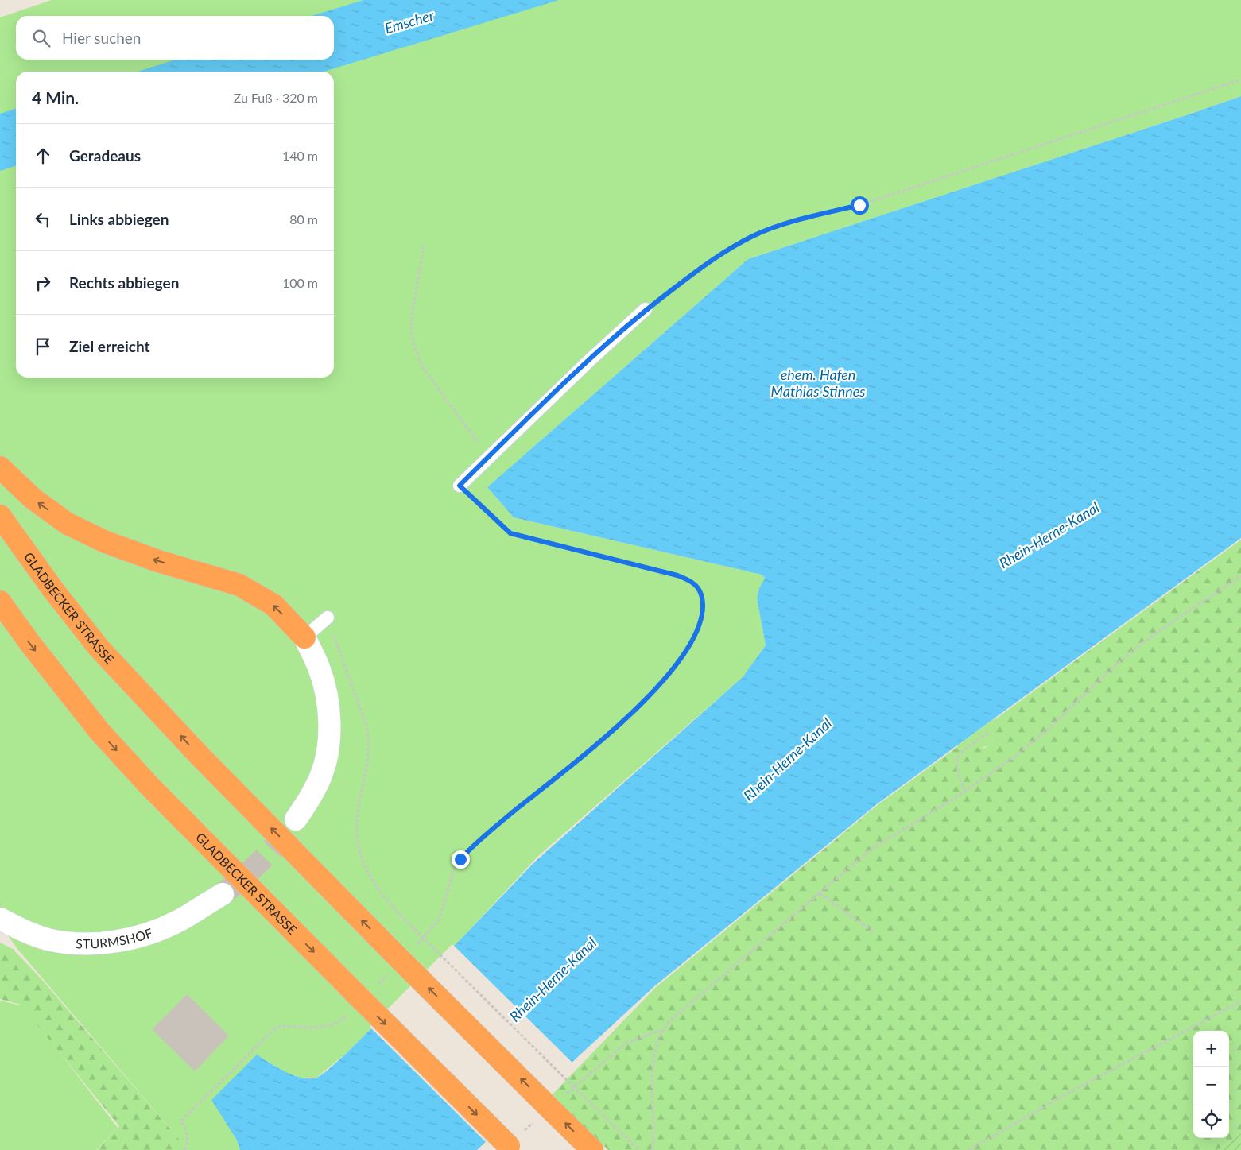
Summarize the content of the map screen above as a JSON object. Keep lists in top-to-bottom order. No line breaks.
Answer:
{"streets":{"highway":["GLADBECKER STRASSE"],"street":["STURMSHOF"]},"water":["Emscher","ehem. Hafen Mathias Stinnes","Rhein-Herne-Kanal"],"page":{"search":"Hier suchen","heading":["4 Min.","Zu Fuß · 320 m"],"list":[["Geradeaus","140 m"],["Links abbiegen","80 m"],["Rechts abbiegen","100 m"],"Ziel erreicht"],"map_buttons":["+","−"]}}
